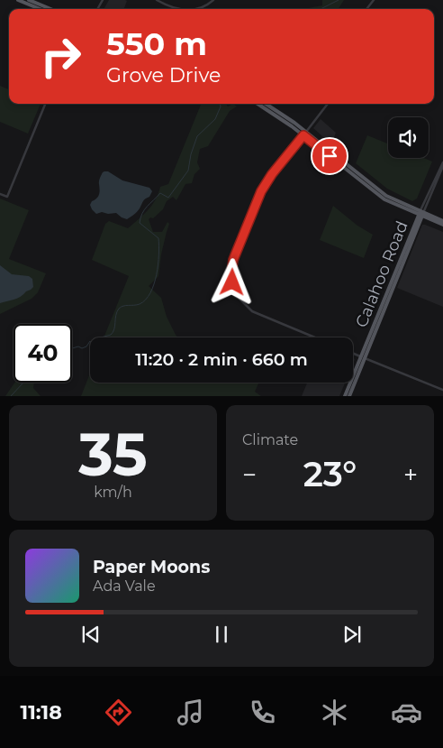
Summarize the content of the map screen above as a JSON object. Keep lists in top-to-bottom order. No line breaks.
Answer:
{"streets":{"main road":["Calahoo Road"]},"page":{"turn":["550 m","Grove Drive"],"limit":"40","trip":"11:20 · 2 min · 660 m","tile":[["35","km/h"],"Climate"],"heat":["−","23°","+"],"song":["Paper Moons","Ada Vale"],"tabs":"11:18"}}
